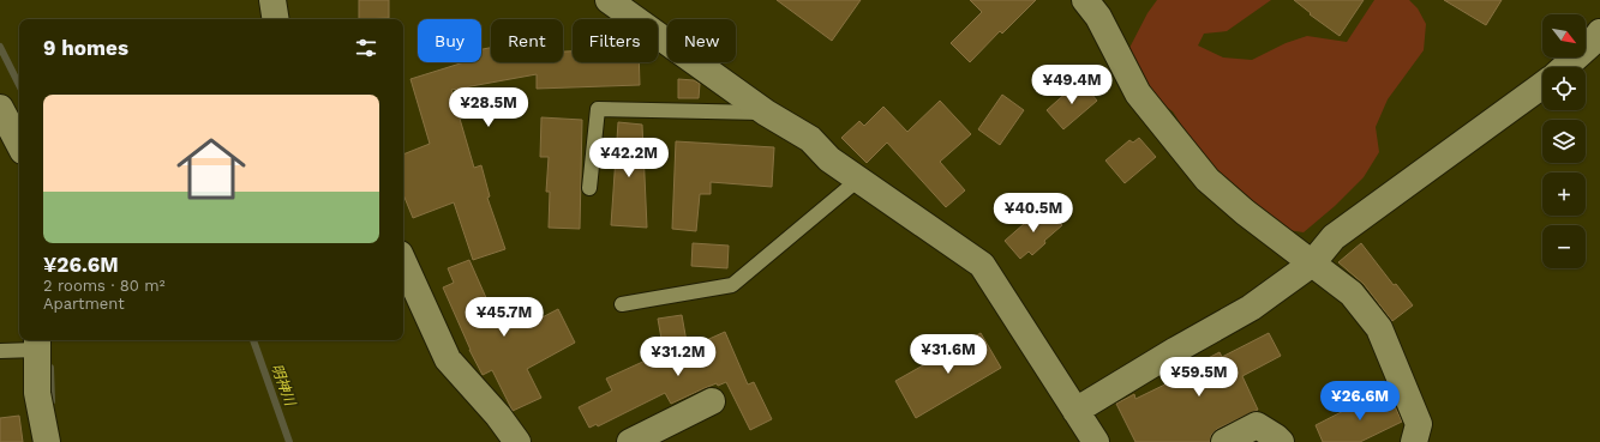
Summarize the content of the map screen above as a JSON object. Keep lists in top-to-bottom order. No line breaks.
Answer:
{"water":["明神川"],"north":"bottom right","page":{"map_buttons":["+","−"],"chip":["Buy","Rent","Filters","New"],"heading":"9 homes","price":["¥49.4M","¥28.5M","¥42.2M","¥40.5M","¥45.7M","¥31.6M","¥31.2M","¥59.5M","¥26.6M"],"list":[{"name":"¥26.6M","note":"2 rooms · 80 m² · Apartment"}]}}
